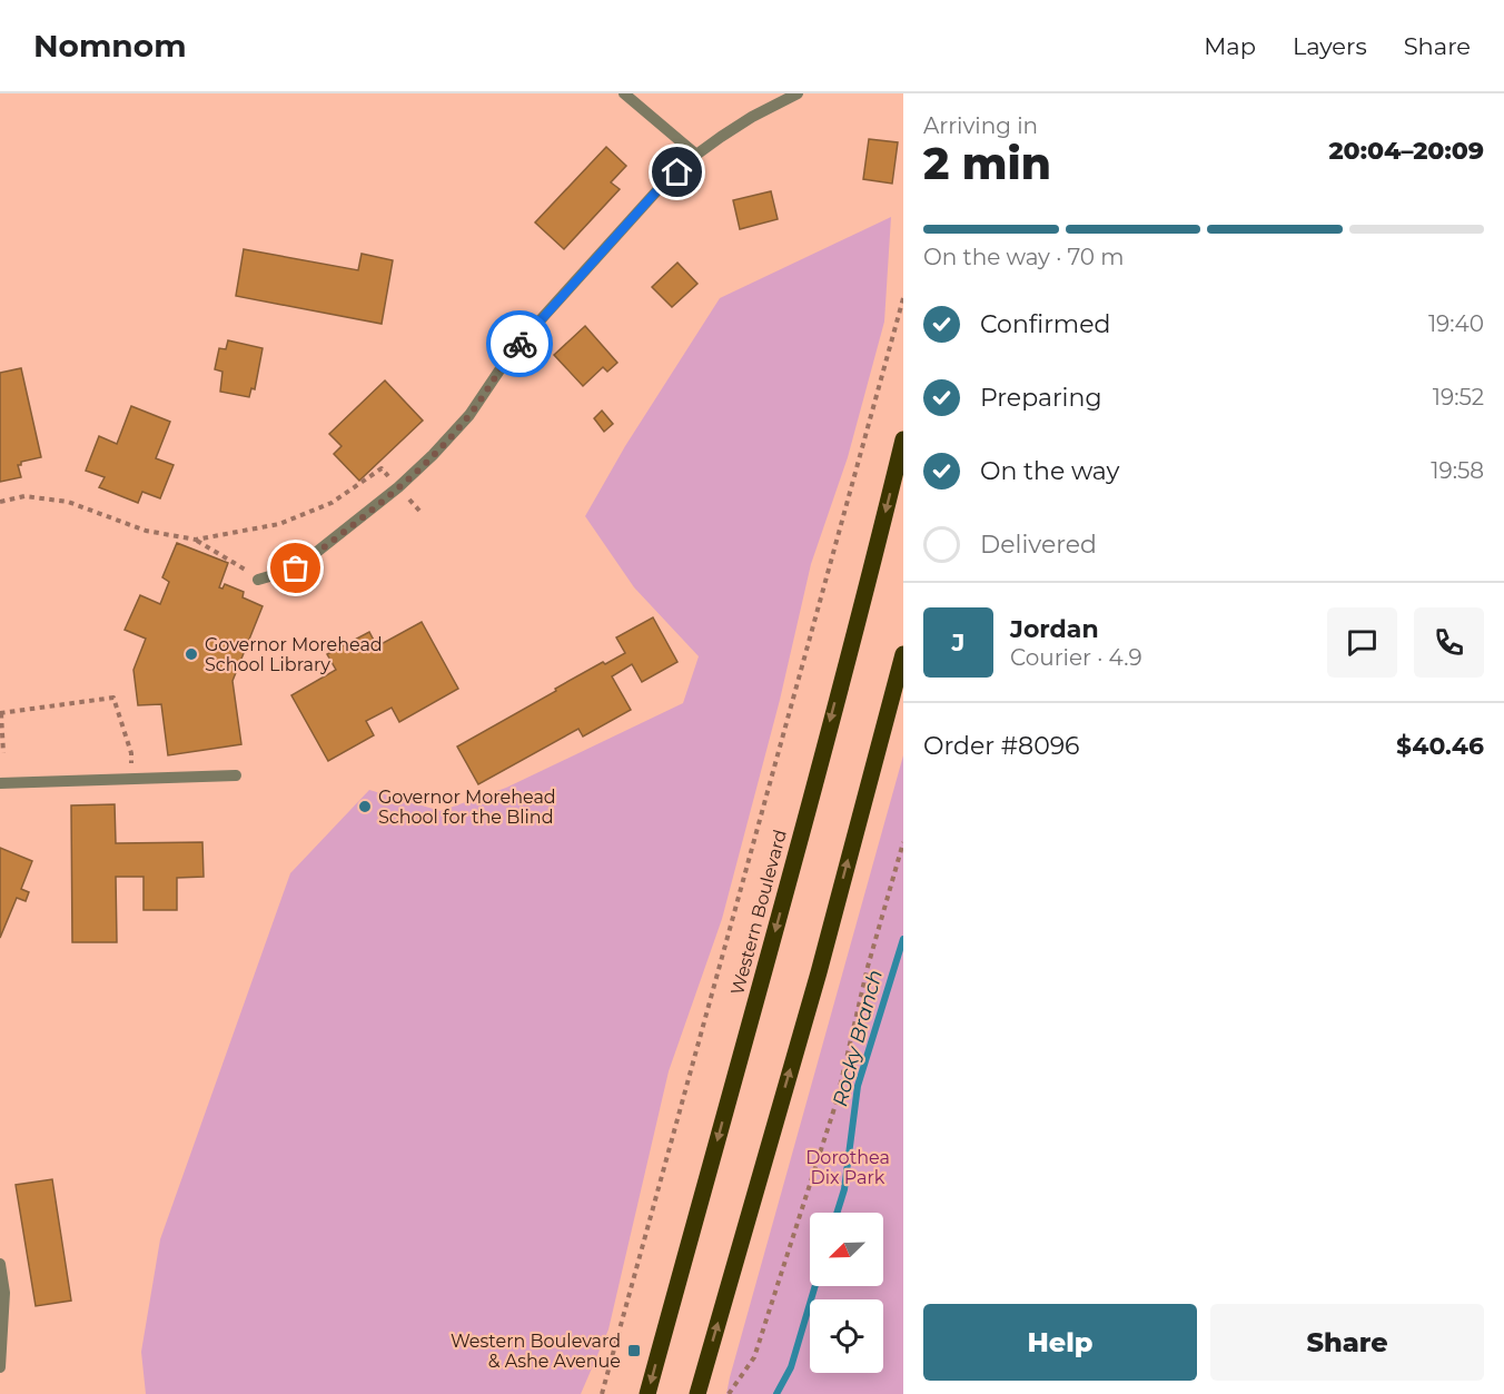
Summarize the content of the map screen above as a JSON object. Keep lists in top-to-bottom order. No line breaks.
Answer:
{"streets":{"main road":["Western Boulevard"]},"water":["Rocky Branch"],"parks":["Dorothea Dix Park"],"places":{"other":["Governor Morehead School Library","Governor Morehead School for the Blind"],"transit":["Western Boulevard & Ashe Avenue"]},"north":"bottom left","page":{"header":"Nomnom","nav":["Map","Layers","Share"],"heading":["2 min","Arriving in","20:04–20:09"],"panel":["Jordan","Courier · 4.9","Order #8096","$40.46"],"bar":"On the way · 70 m","list":[["Confirmed","19:40"],["Preparing","19:52"],["On the way","19:58"],"Delivered"],"round":"J","buttons":["Help","Share"]}}
